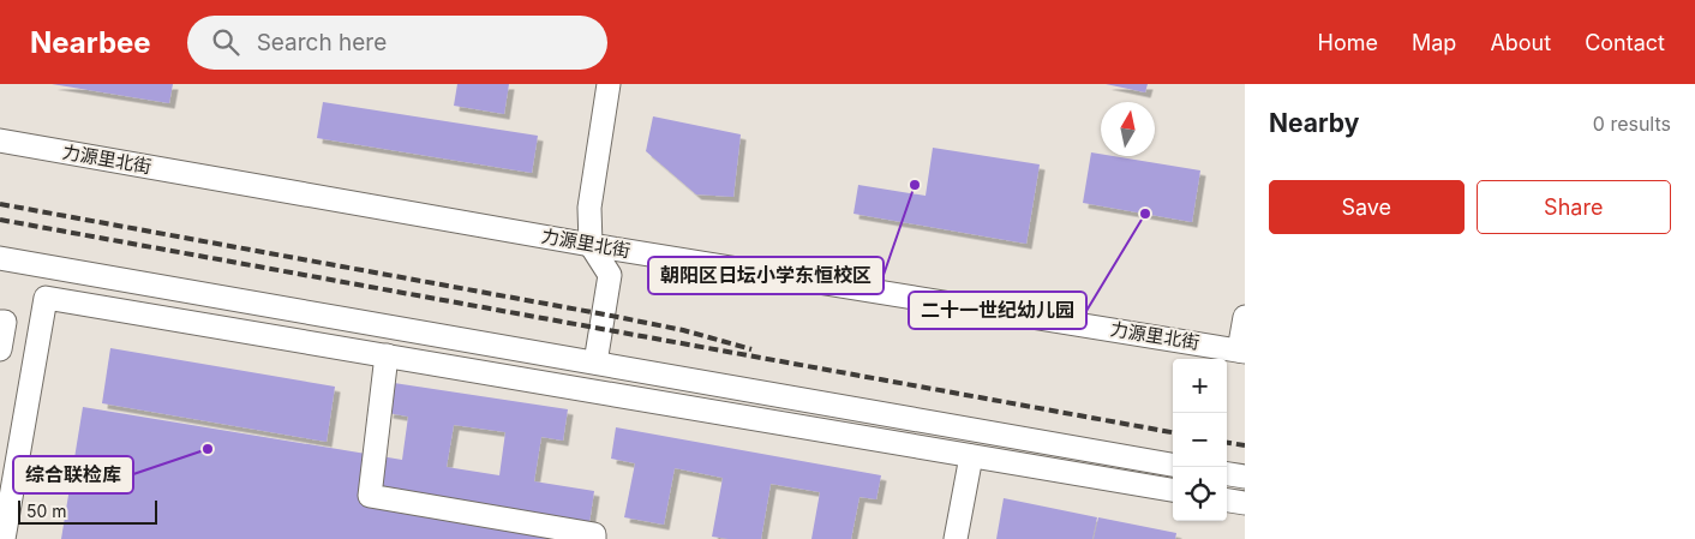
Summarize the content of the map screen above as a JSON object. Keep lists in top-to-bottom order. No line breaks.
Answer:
{"streets":{"street":["力源里北街"]},"places":["朝阳区日坛小学东恒校区","二十一世纪幼儿园","综合联检库"],"scale_bar":"50 m","north":"top","page":{"header":"Nearbee","search":"Search here","nav":["Home","Map","About","Contact"],"heading":["Nearby","0 results"],"buttons":["Save","Share"],"map_buttons":["+","−"],"scale":"50 m"}}
